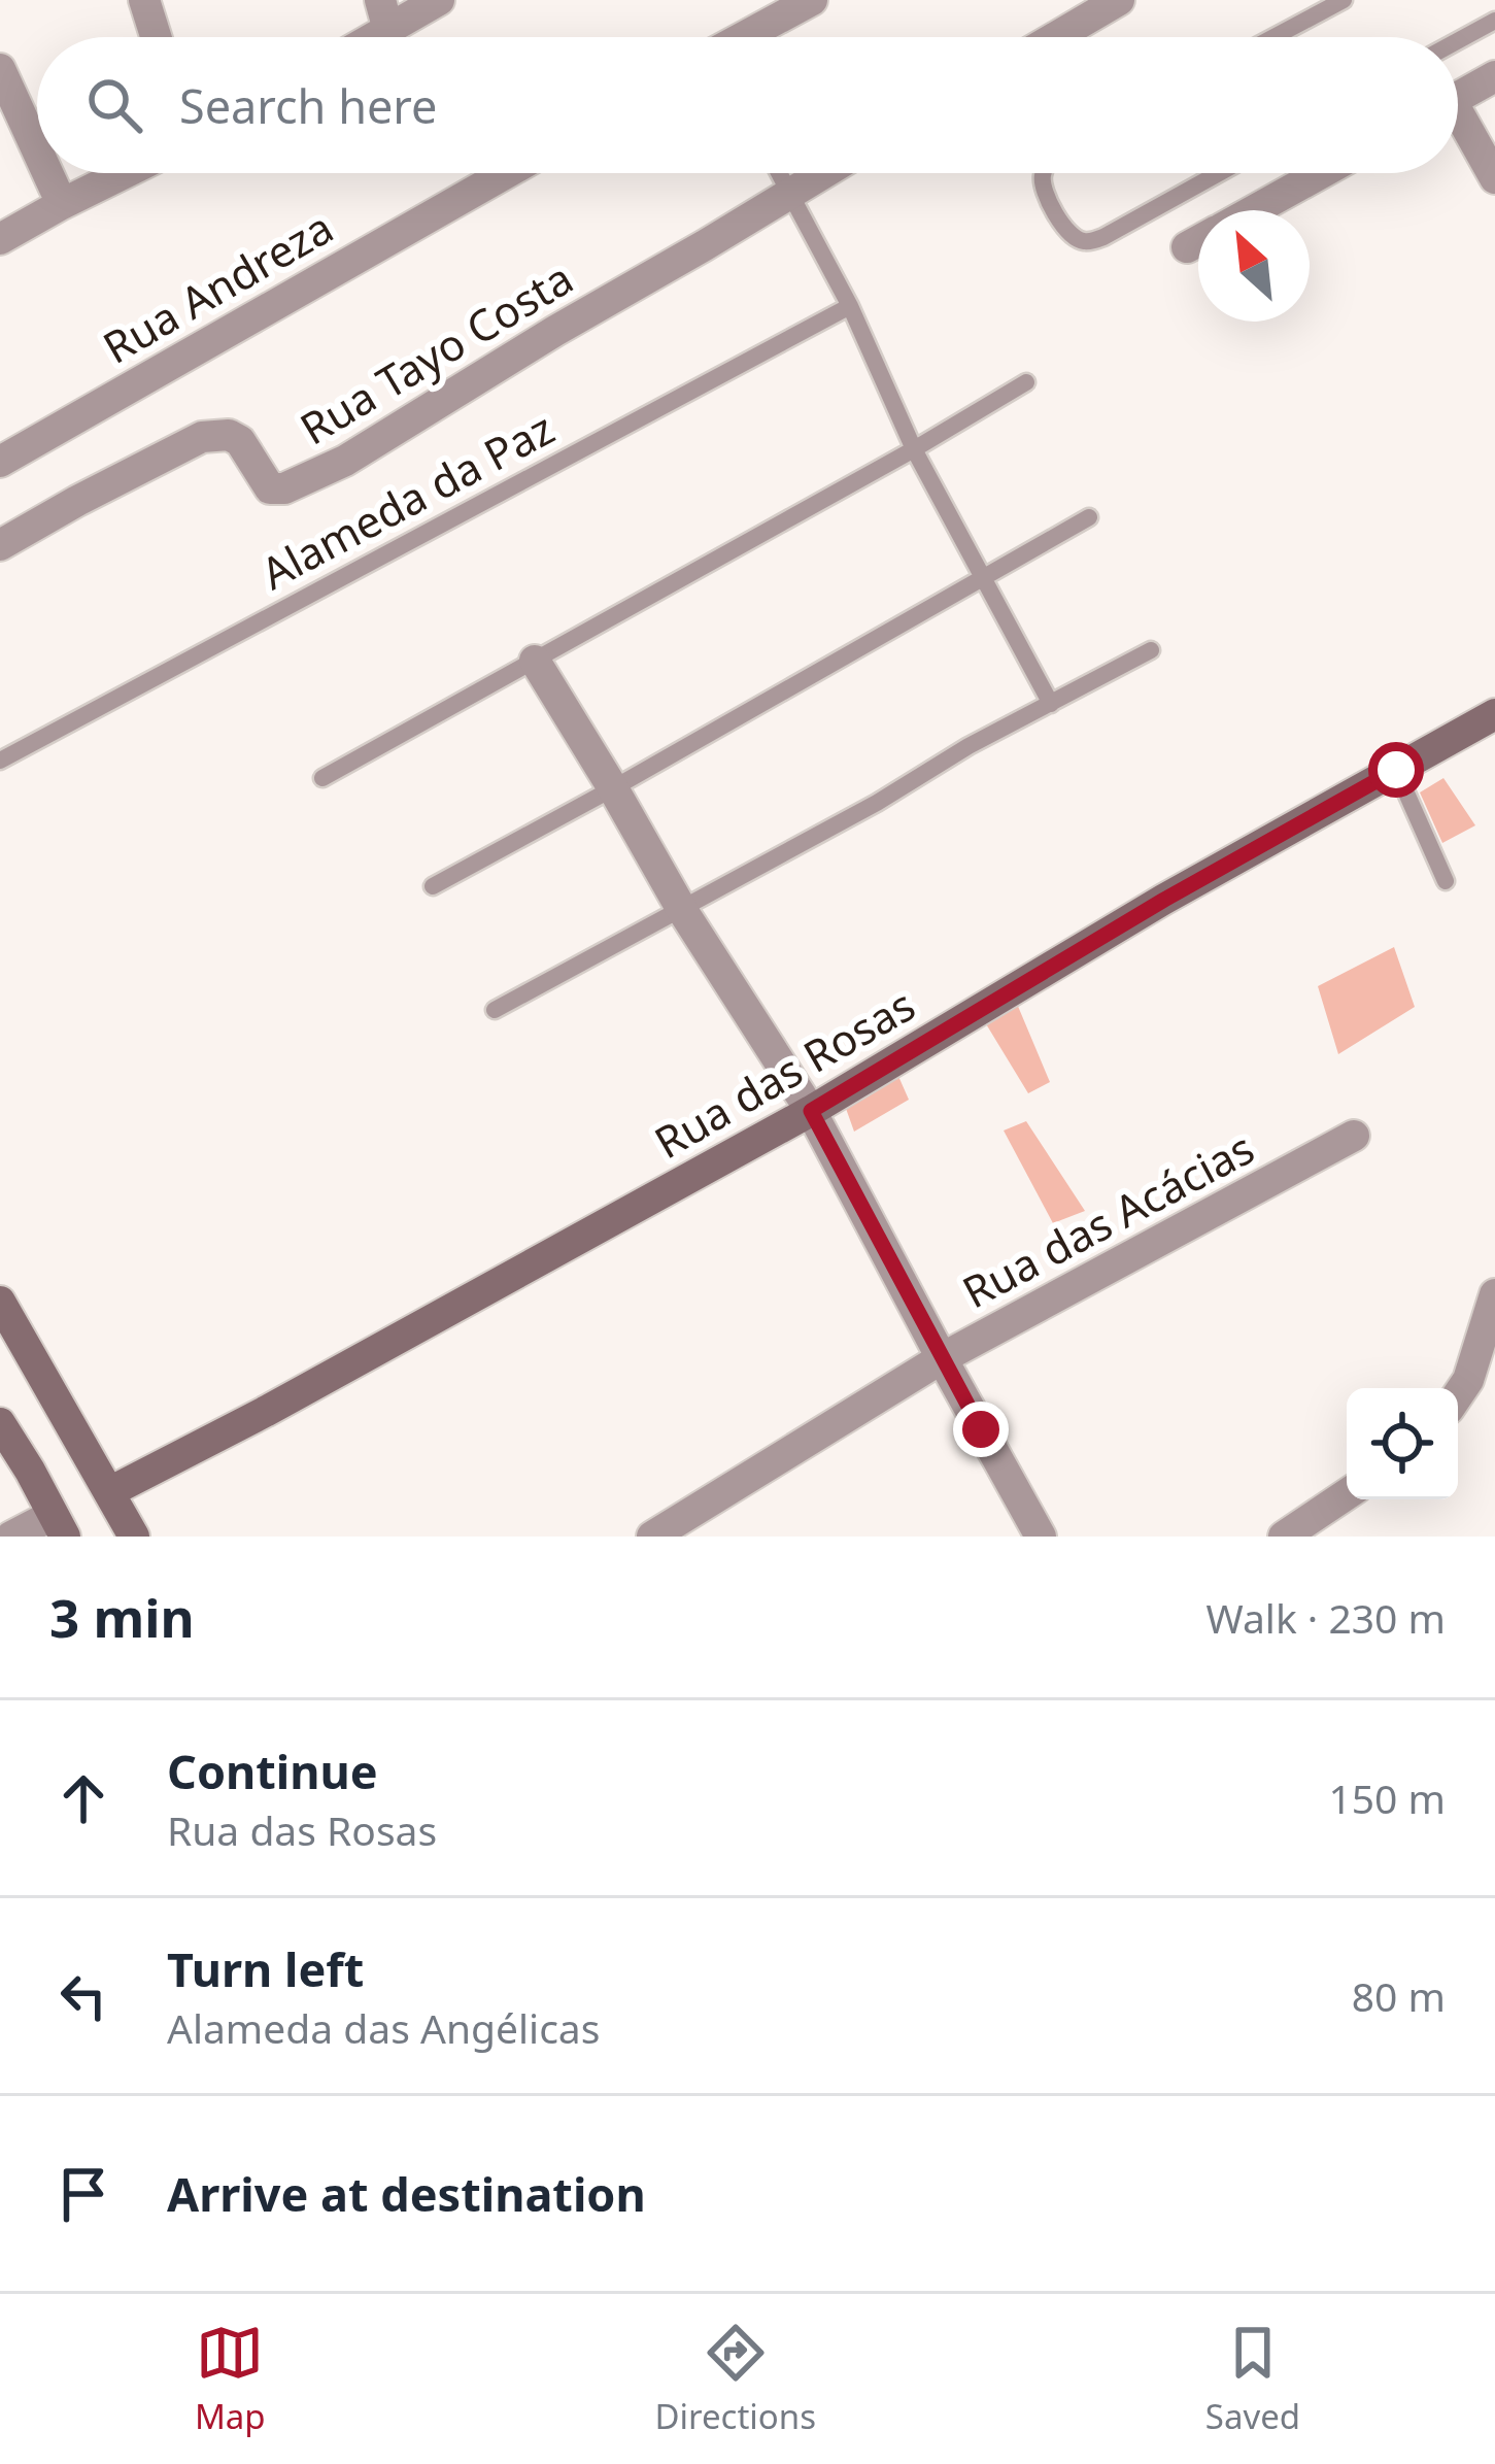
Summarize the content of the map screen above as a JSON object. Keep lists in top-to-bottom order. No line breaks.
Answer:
{"streets":{"street":["Rua Andreza","Rua Tayo Costa","Rua das Rosas","Rua das Acácias"],"lane":["Alameda da Paz"]},"north":"top left","page":{"search":"Search here","heading":["3 min","Walk · 230 m"],"list":[["Continue","Rua das Rosas","150 m"],["Turn left","Alameda das Angélicas","80 m"],"Arrive at destination"],"nav":["Map","Directions","Saved"]}}
